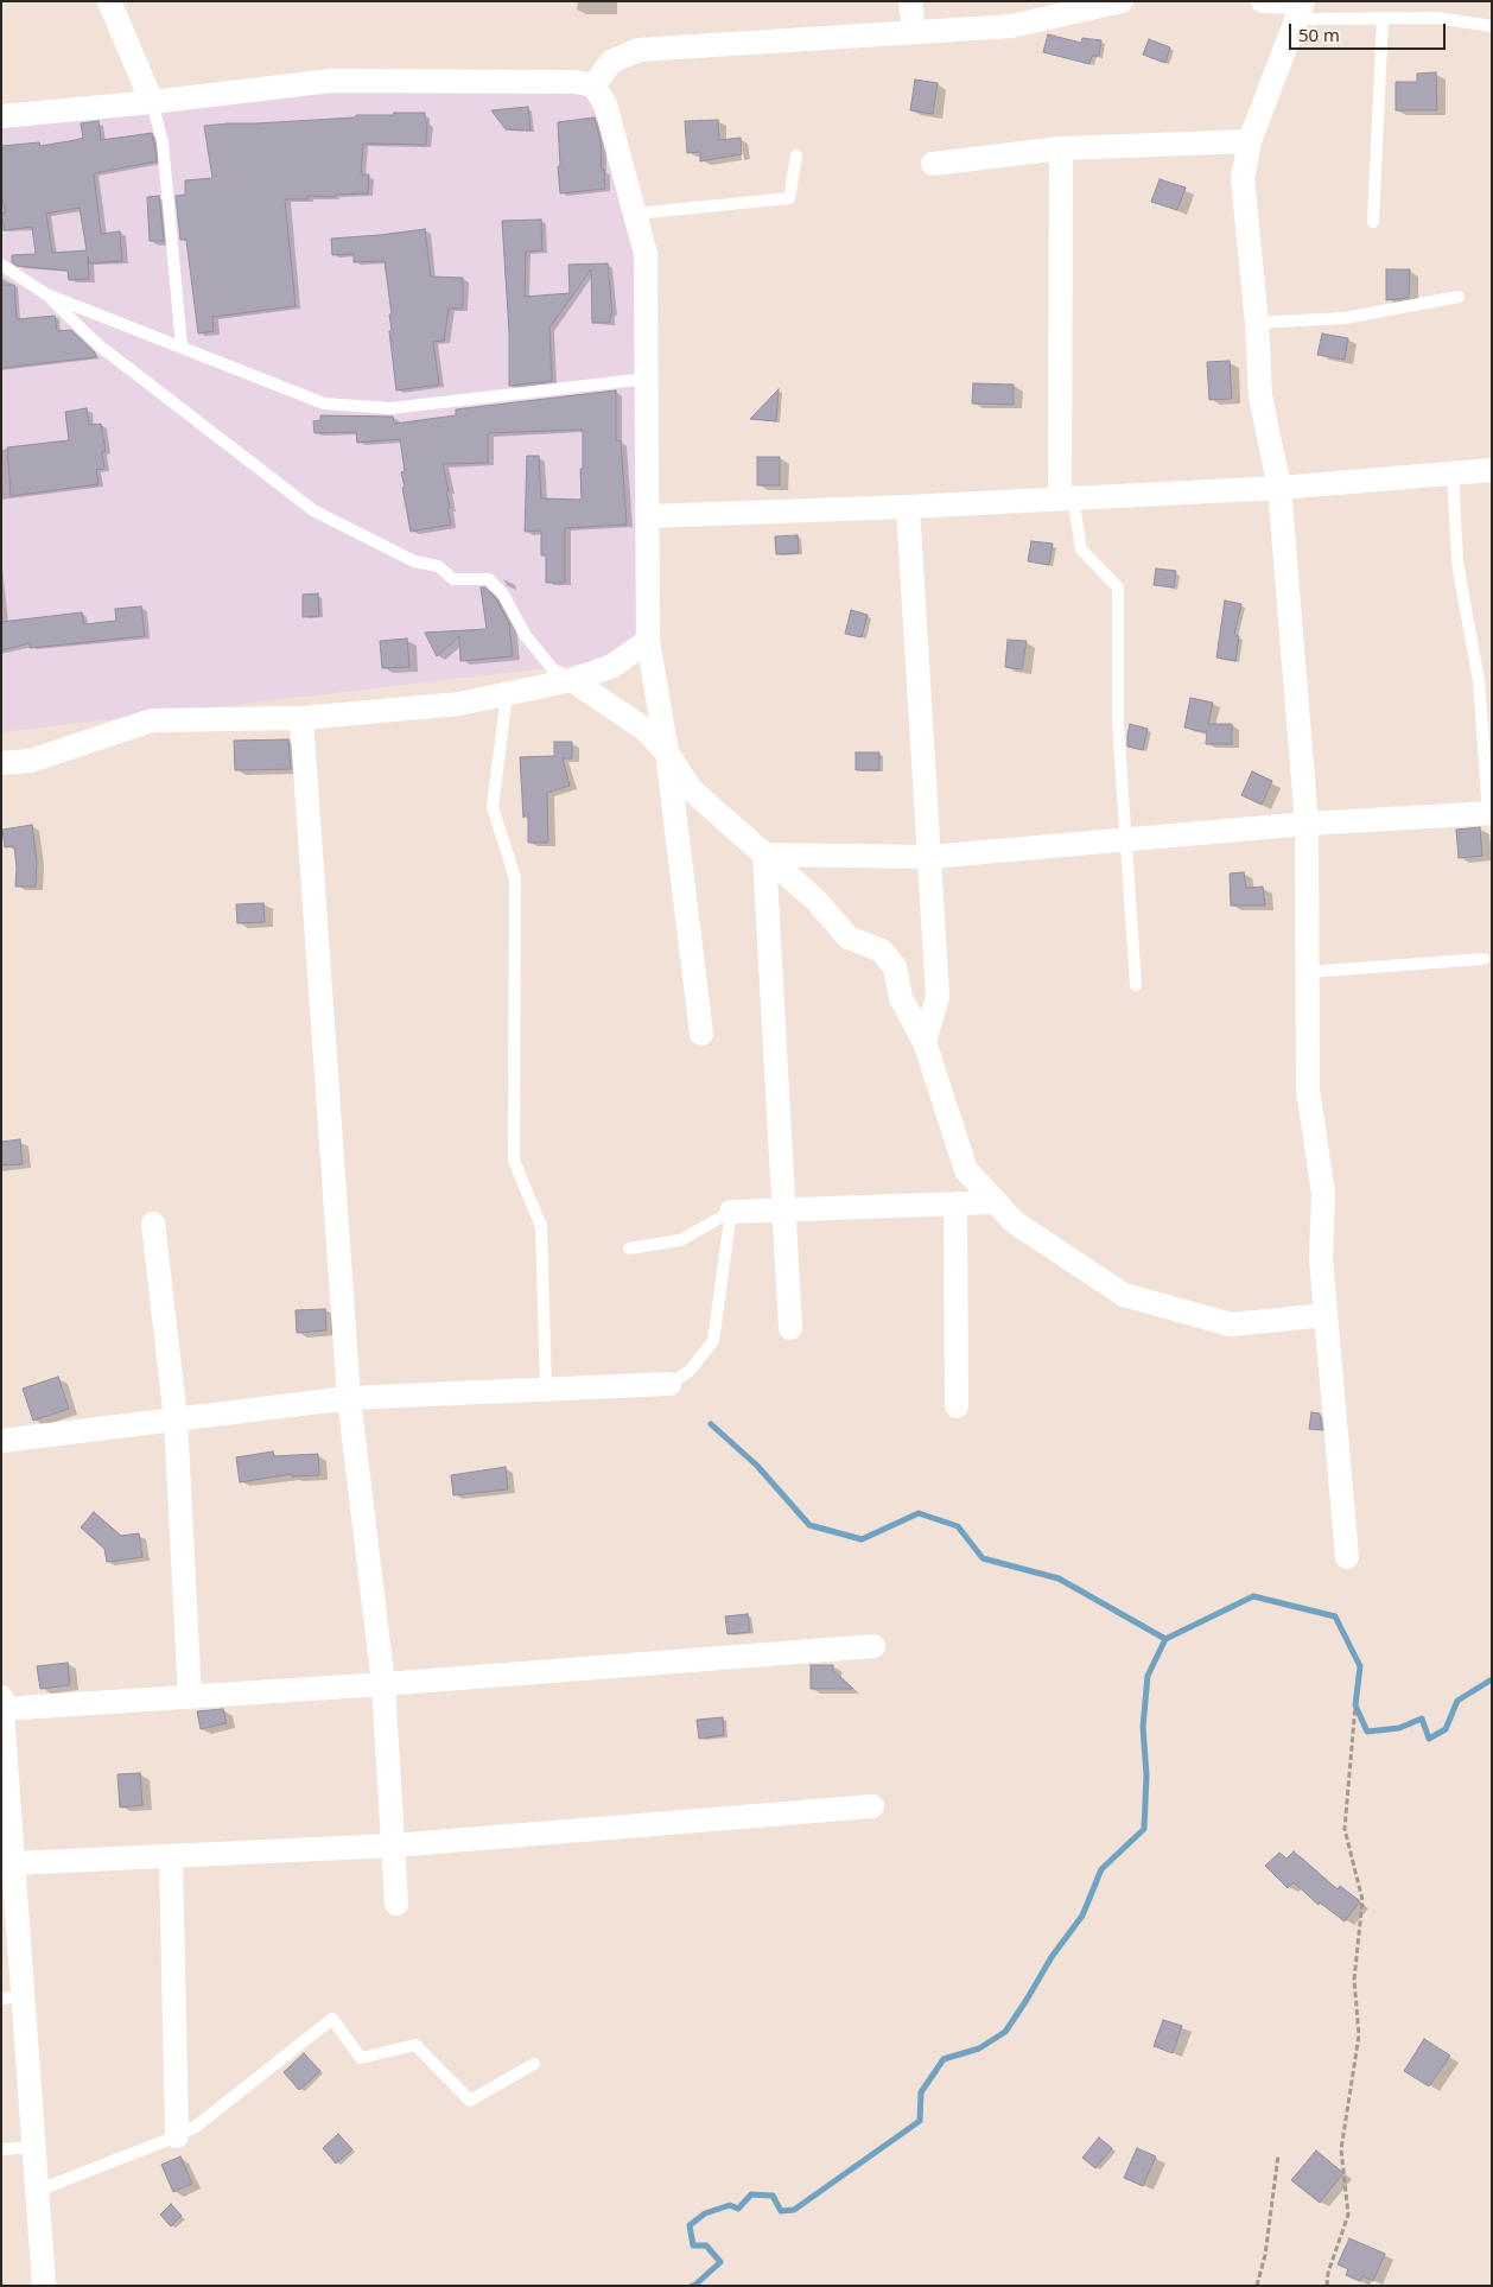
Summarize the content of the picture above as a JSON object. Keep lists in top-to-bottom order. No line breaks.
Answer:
{"scale_bar":"50 m"}
